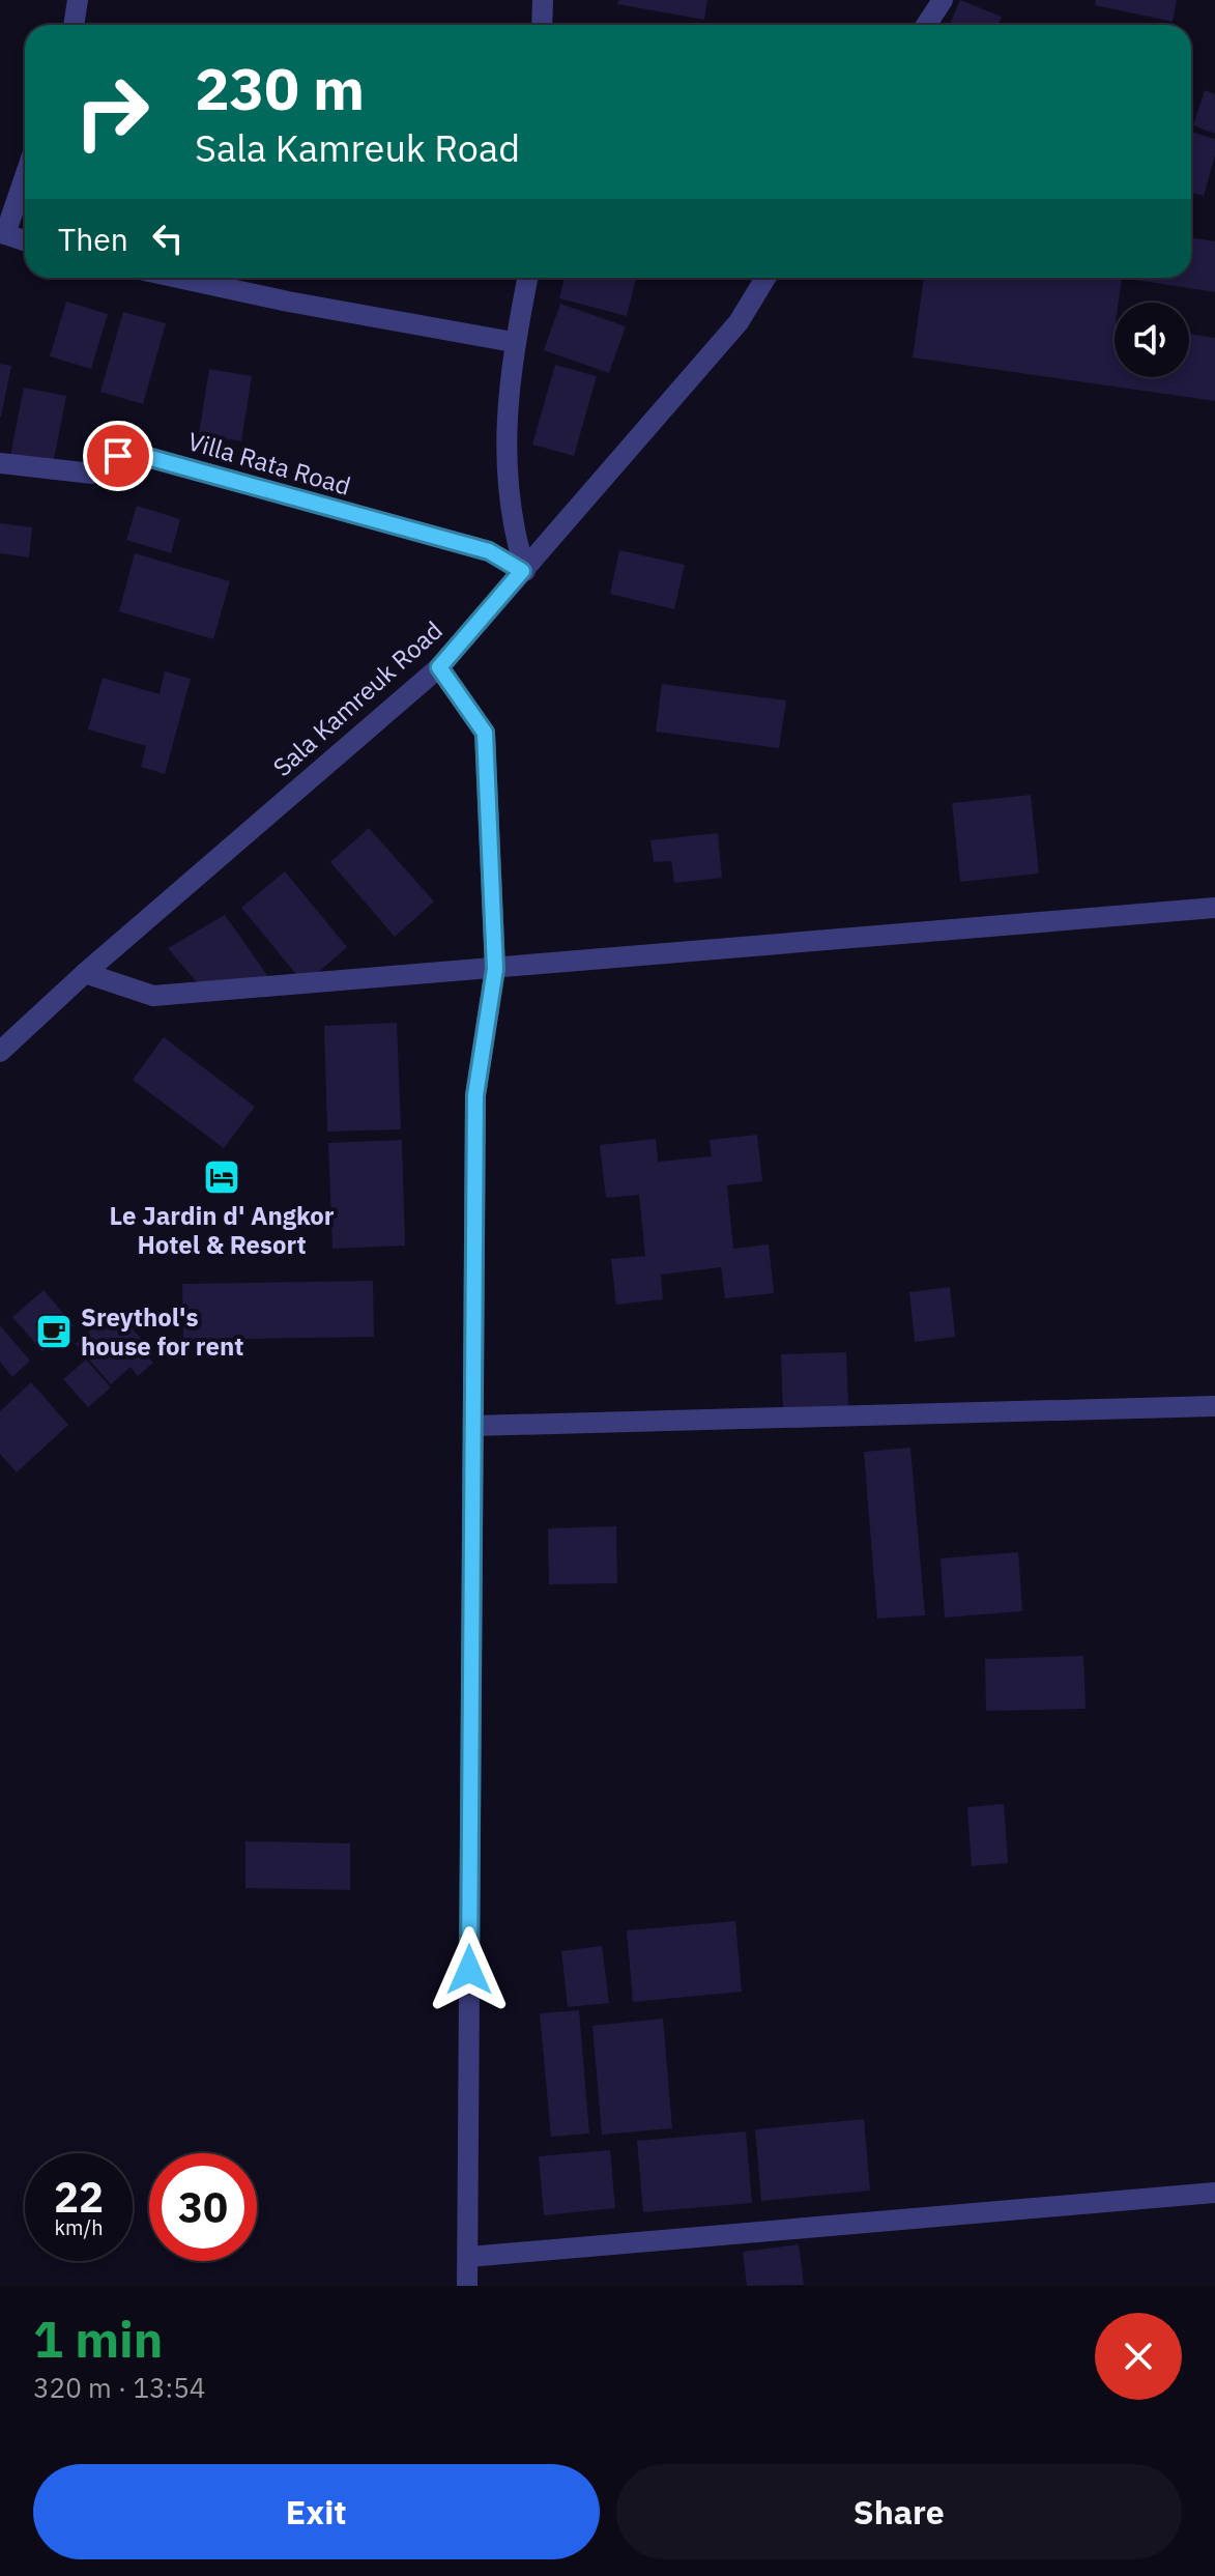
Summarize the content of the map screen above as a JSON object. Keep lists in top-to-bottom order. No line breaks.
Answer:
{"streets":{"street":["Villa Rata Road","Sala Kamreuk Road"]},"crossings":[["Villa Rata Road","Sala Kamreuk Road"]],"places":{"hotel":["Le Jardin d' Angkor Hotel & Resort"],"cafe":["Sreythol's house for rent"]},"page":{"turn":["230 m","Sala Kamreuk Road"],"then":"Then","speed":"22 km/h","limit":"30","heading":["1 min","320 m · 13:54"],"buttons":["Exit","Share"]}}
